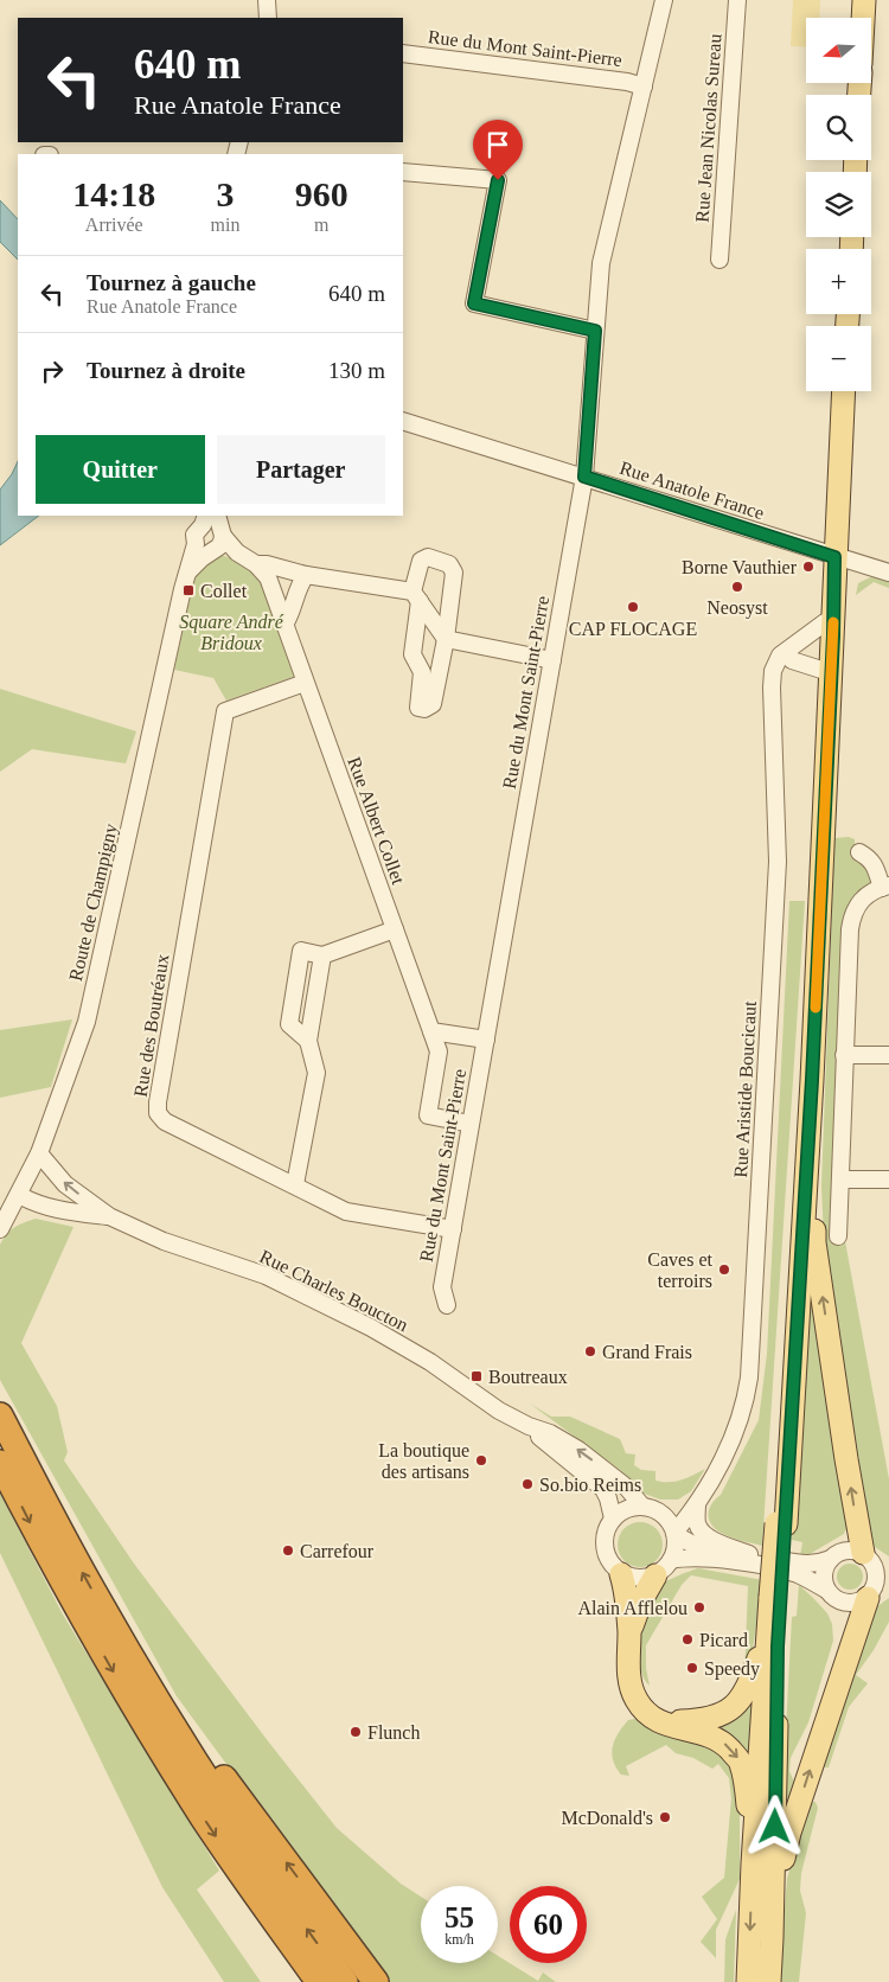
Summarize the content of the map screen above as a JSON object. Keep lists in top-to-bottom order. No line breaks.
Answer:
{"streets":{"street":["Rue du Mont Saint-Pierre","Rue Jean Nicolas Sureau","Rue Anatole France","Rue Albert Collet","Route de Champigny","Rue des Boutréaux","Rue Aristide Boucicaut","Rue Charles Boucton"]},"crossings":[["Rue du Mont Saint-Pierre","Rue Anatole France"],["Rue du Mont Saint-Pierre","Rue Albert Collet"],["Rue du Mont Saint-Pierre","Rue des Boutréaux"],["Rue Albert Collet","Route de Champigny"],["Rue Albert Collet","Rue des Boutréaux"],["Route de Champigny","Rue Charles Boucton"],["Rue Aristide Boucicaut","Rue Charles Boucton"]],"parks":["Square André Bridoux"],"places":{"other":["Borne Vauthier","Neosyst","CAP FLOCAGE","Caves et terroirs","Grand Frais","La boutique des artisans","So.bio Reims","Carrefour","Alain Afflelou","Picard","Speedy","Flunch","McDonald's"],"transit":["Collet","Boutreaux"]},"north":"left","page":{"map_buttons":["+","−"],"turn":["640 m","Rue Anatole France"],"eta":["14:18","Arrivée","3","min","960","m"],"list":[{"name":"Tournez à gauche","note":"Rue Anatole France","value":"640 m"},{"name":"Tournez à droite","value":"130 m"}],"buttons":["Quitter","Partager"],"speed":"55 km/h","limit":"60"}}
